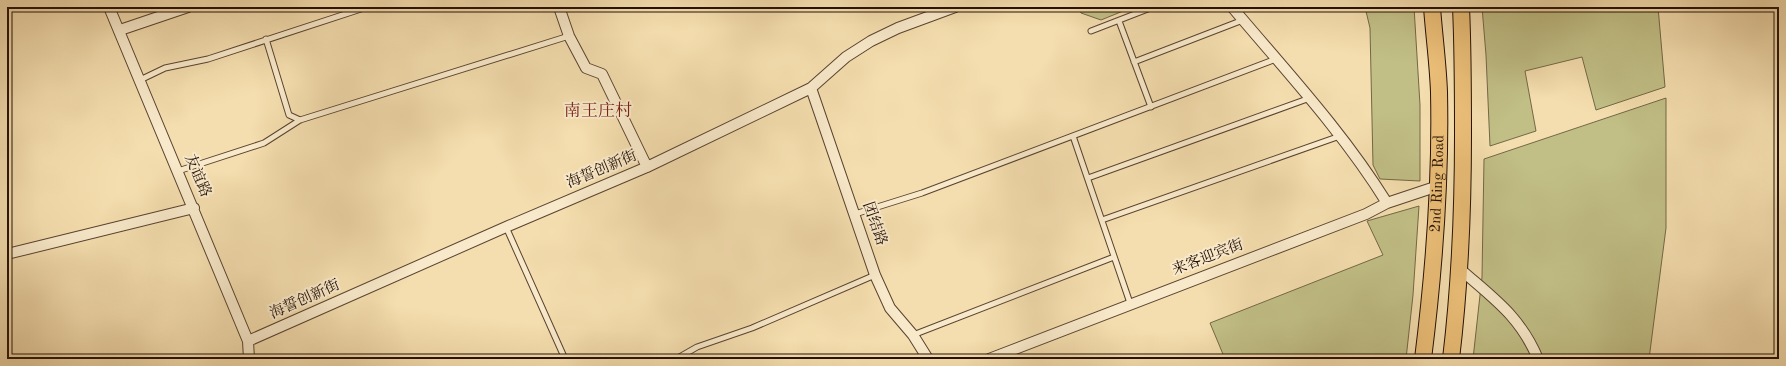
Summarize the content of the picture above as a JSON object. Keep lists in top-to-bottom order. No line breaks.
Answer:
{"streets":{"main road":["2nd Ring Road"],"street":["海誓创新街","友谊路","团结路","来客迎宾街"]},"crossings":[["海誓创新街","友谊路"],["海誓创新街","团结路"],["2nd Ring Road","来客迎宾街"]],"districts":["南王庄村"]}
